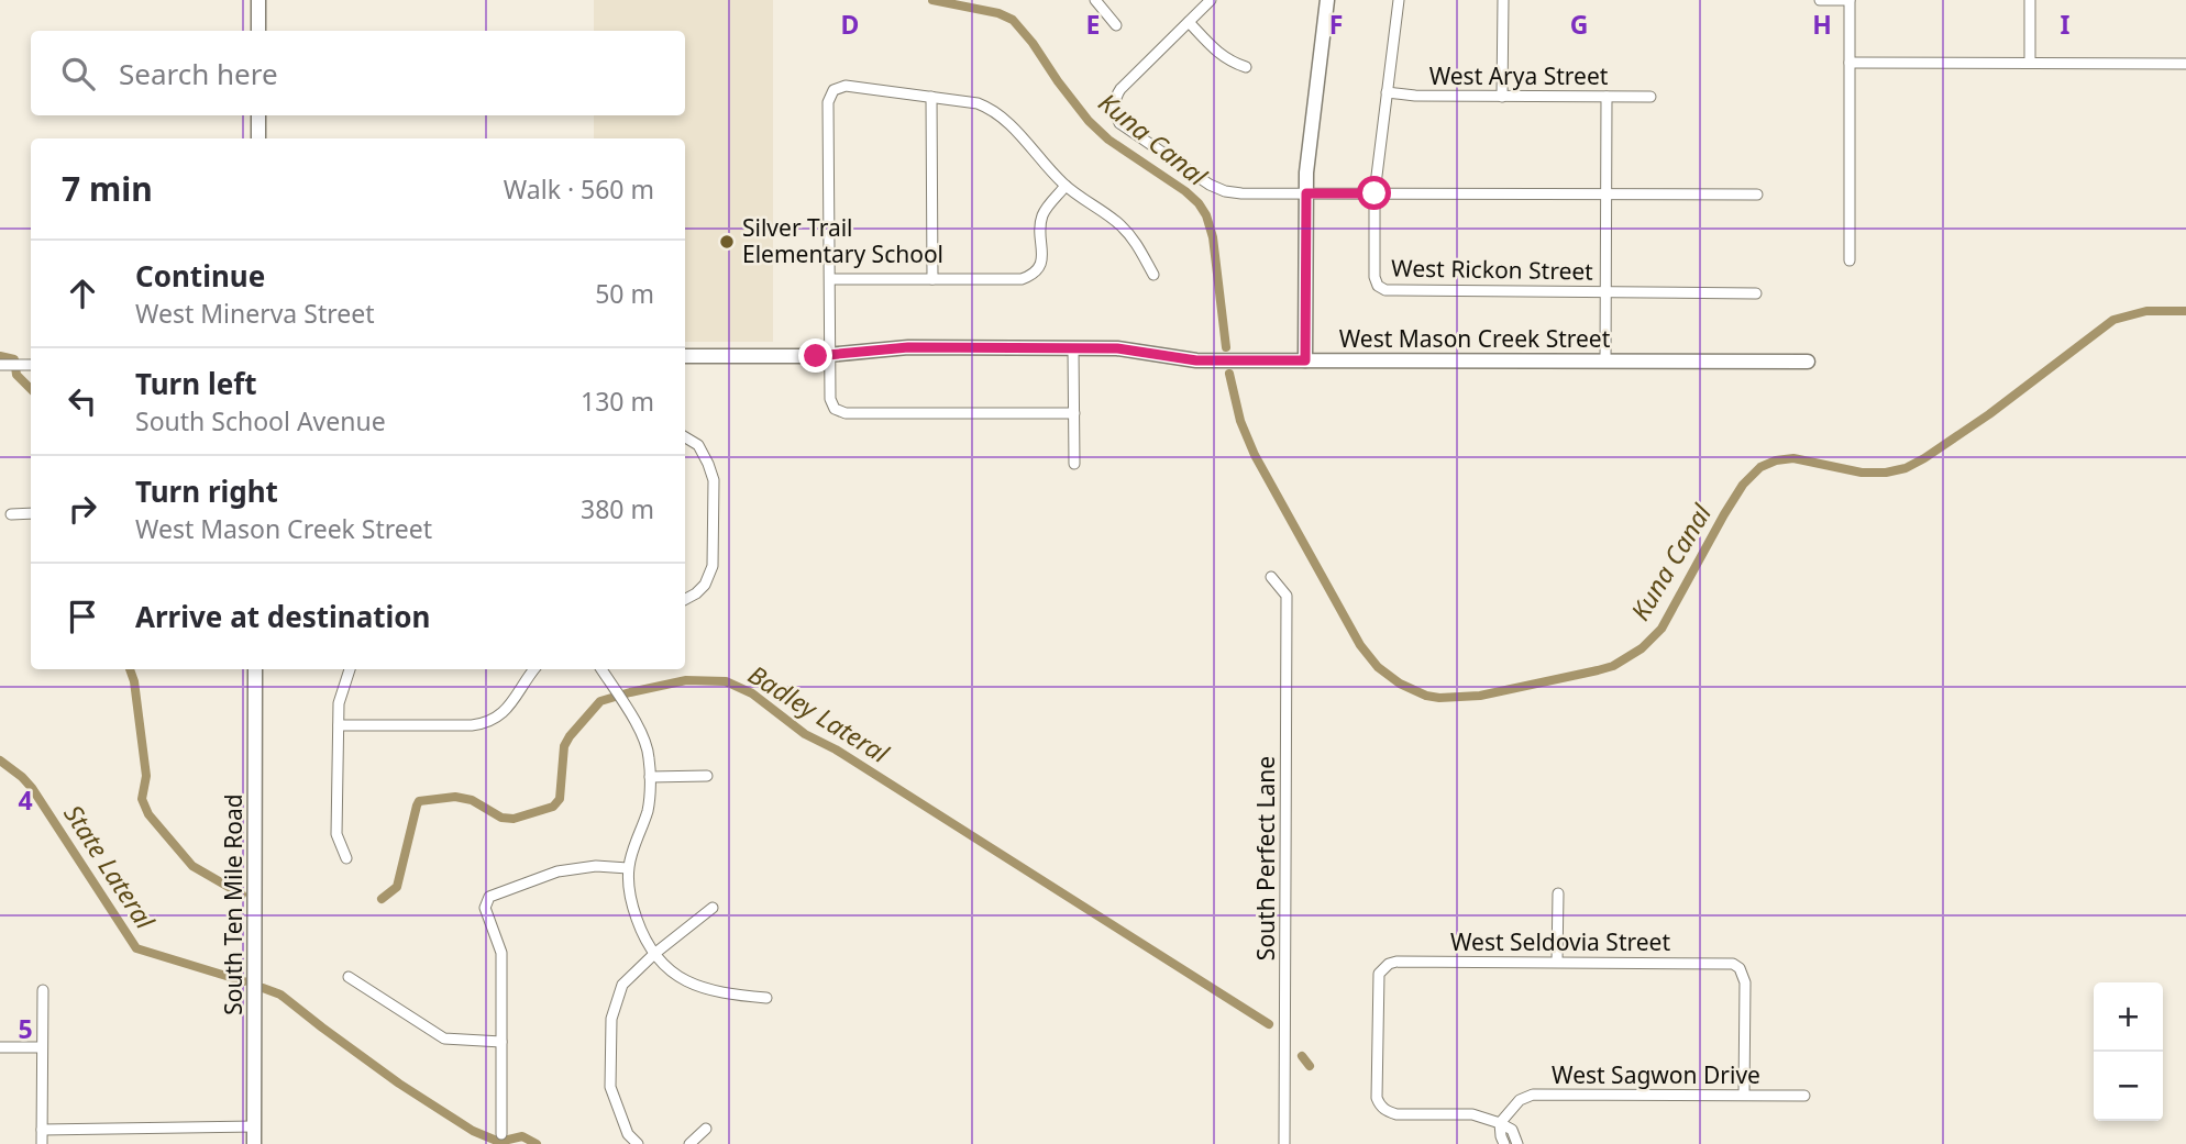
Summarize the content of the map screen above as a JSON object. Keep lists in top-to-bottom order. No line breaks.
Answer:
{"streets":{"street":["West Arya Street","West Rickon Street","West Mason Creek Street","South Perfect Lane","South Ten Mile Road","West Seldovia Street","West Sagwon Drive"]},"crossings":[["West Seldovia Street","West Sagwon Drive"]],"water":["Kuna Canal","Badley Lateral","State Lateral"],"places":["Silver Trail Elementary School"],"page":{"search":"Search here","heading":["7 min","Walk · 560 m"],"list":[["Continue","West Minerva Street","50 m"],["Turn left","South School Avenue","130 m"],["Turn right","West Mason Creek Street","380 m"],"Arrive at destination"],"map_buttons":["+","−"]},"grid":{"columns":["D","E","F","G","H","I"],"rows":["4","5"]}}
